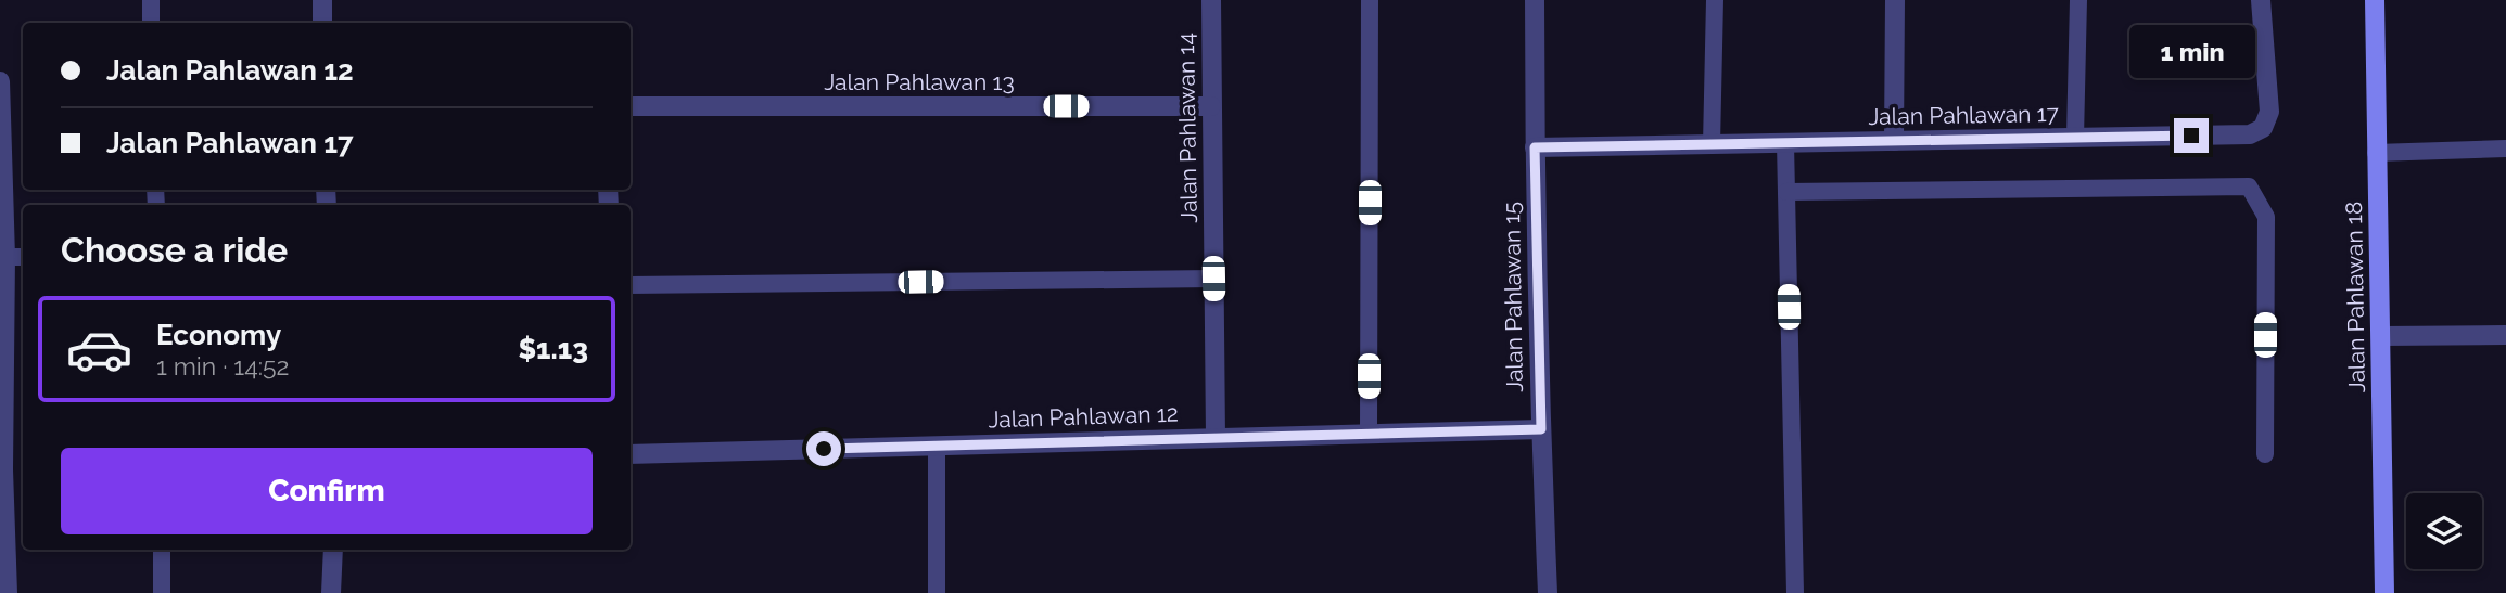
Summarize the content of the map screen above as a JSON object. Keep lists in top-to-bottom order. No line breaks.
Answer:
{"streets":{"street":["Jalan Pahlawan 13","Jalan Pahlawan 17","Jalan Pahlawan 14","Jalan Pahlawan 15","Jalan Pahlawan 18","Jalan Pahlawan 12"]},"crossings":[["Jalan Pahlawan 13","Jalan Pahlawan 14"],["Jalan Pahlawan 17","Jalan Pahlawan 15"],["Jalan Pahlawan 14","Jalan Pahlawan 12"],["Jalan Pahlawan 15","Jalan Pahlawan 12"]],"page":{"banner":["Jalan Pahlawan 12","Jalan Pahlawan 17"],"bubble":"1 min","heading":"Choose a ride","list":[{"name":"Economy","note":"1 min · 14:52","value":"$1.13"}],"buttons":"Confirm"}}
